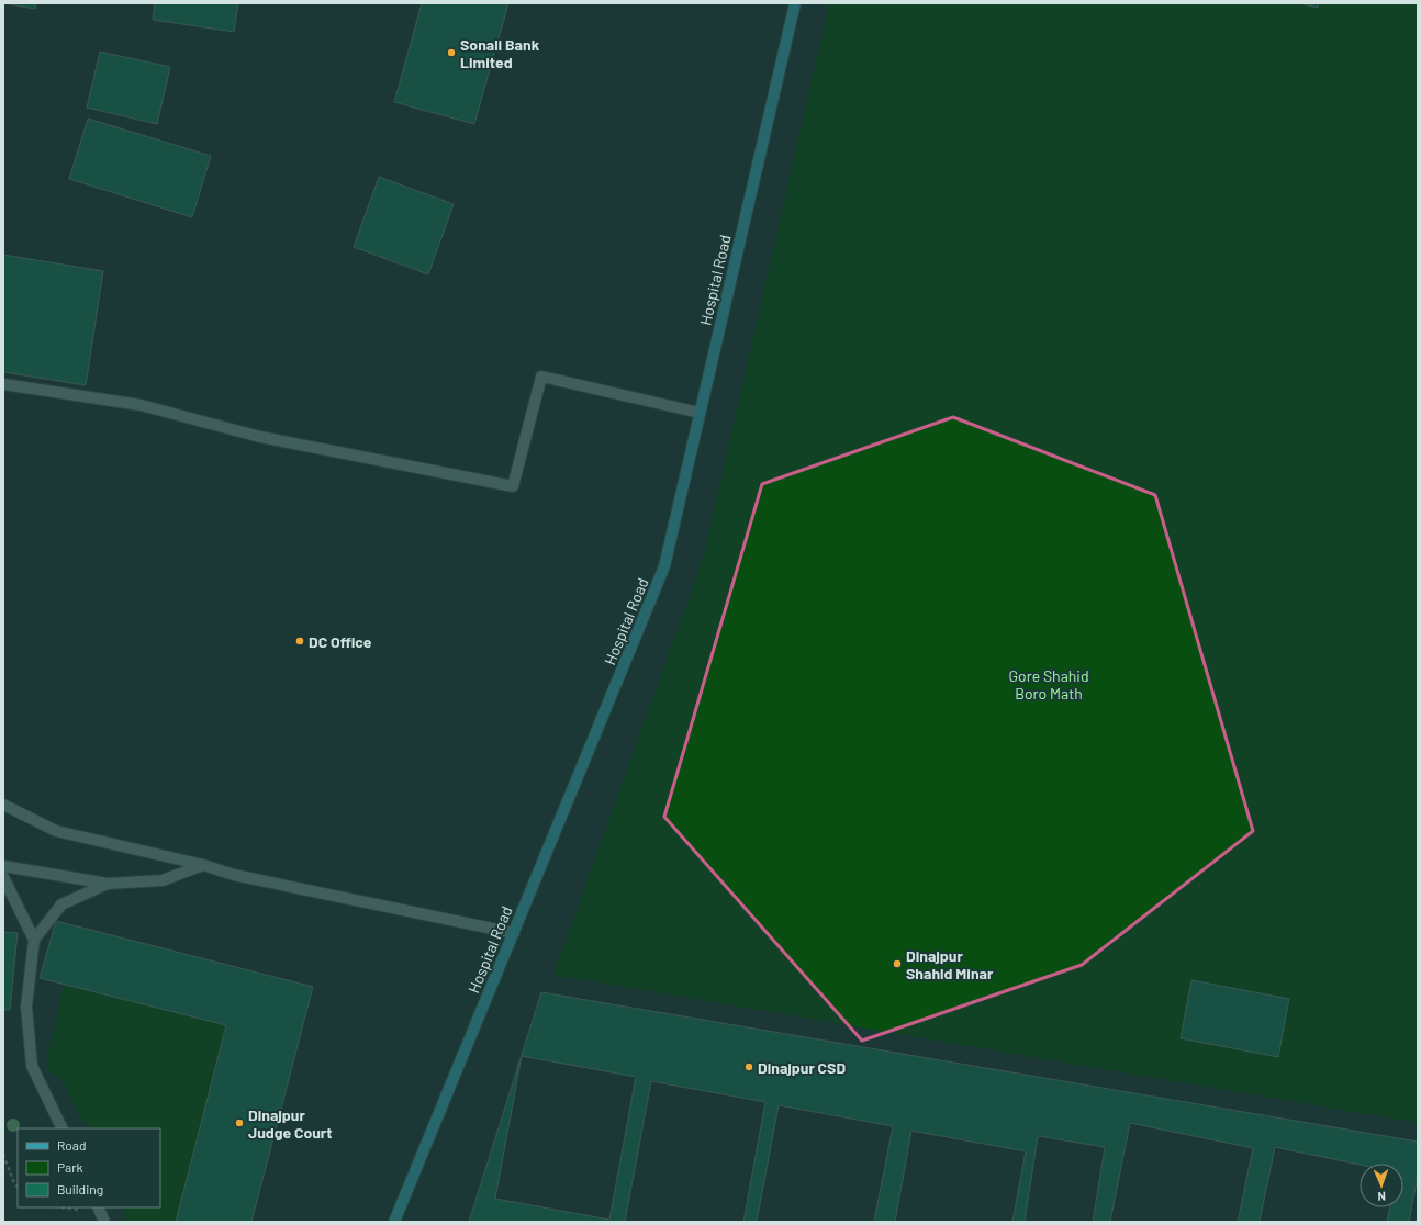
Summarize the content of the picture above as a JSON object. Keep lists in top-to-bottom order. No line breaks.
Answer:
{"streets":{"main road":["Hospital Road"]},"parks":["Gore Shahid Boro Math"],"places":["Sonali Bank Limited","DC Office","Dinajpur Shahid Minar","Dinajpur CSD","Dinajpur Judge Court"],"legend":["Road","Park","Building"],"north":"bottom"}
